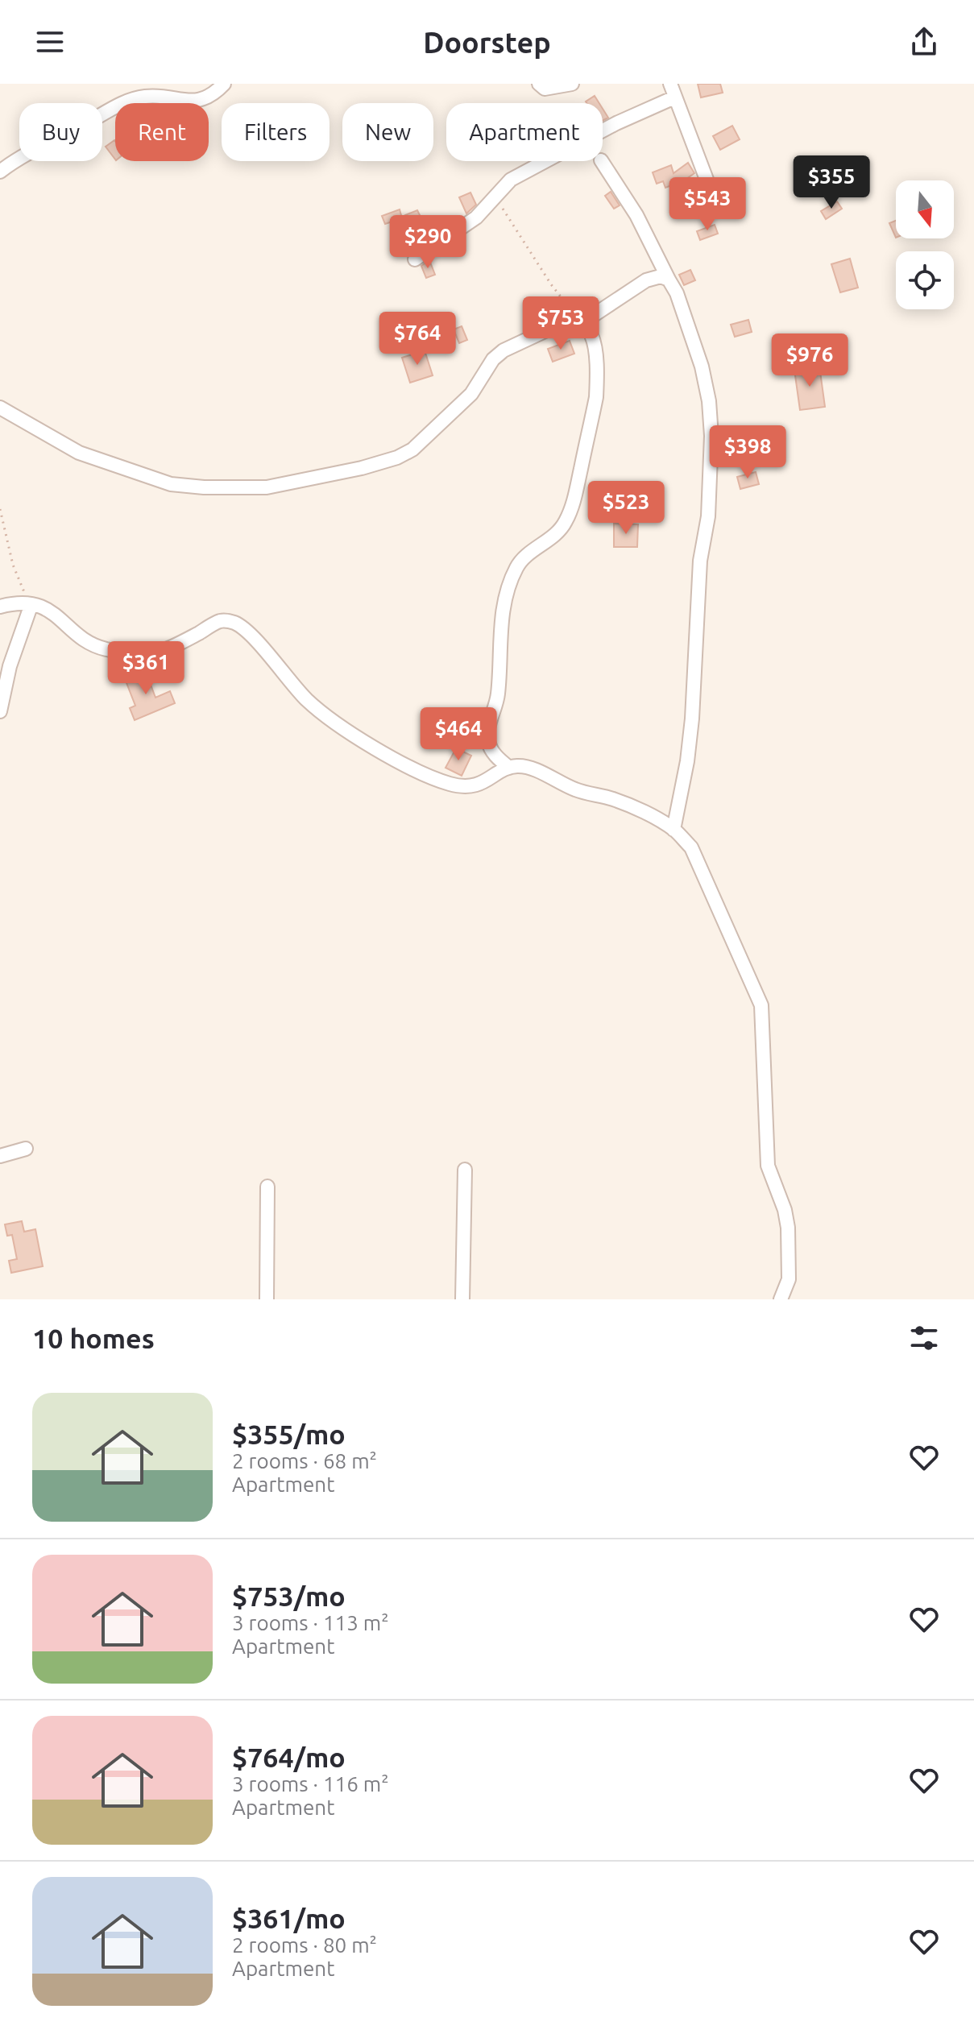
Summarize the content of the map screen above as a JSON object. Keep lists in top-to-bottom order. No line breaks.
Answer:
{"north":"bottom","page":{"header":"Doorstep","chip":["Buy","Rent","Filters","New","Apartment"],"price":["$355","$543","$290","$753","$764","$976","$398","$523","$361","$464"],"heading":"10 homes","list":[{"name":"$355/mo","note":"2 rooms · 68 m² · Apartment"},{"name":"$753/mo","note":"3 rooms · 113 m² · Apartment"},{"name":"$764/mo","note":"3 rooms · 116 m² · Apartment"},{"name":"$361/mo","note":"2 rooms · 80 m² · Apartment"}]}}
